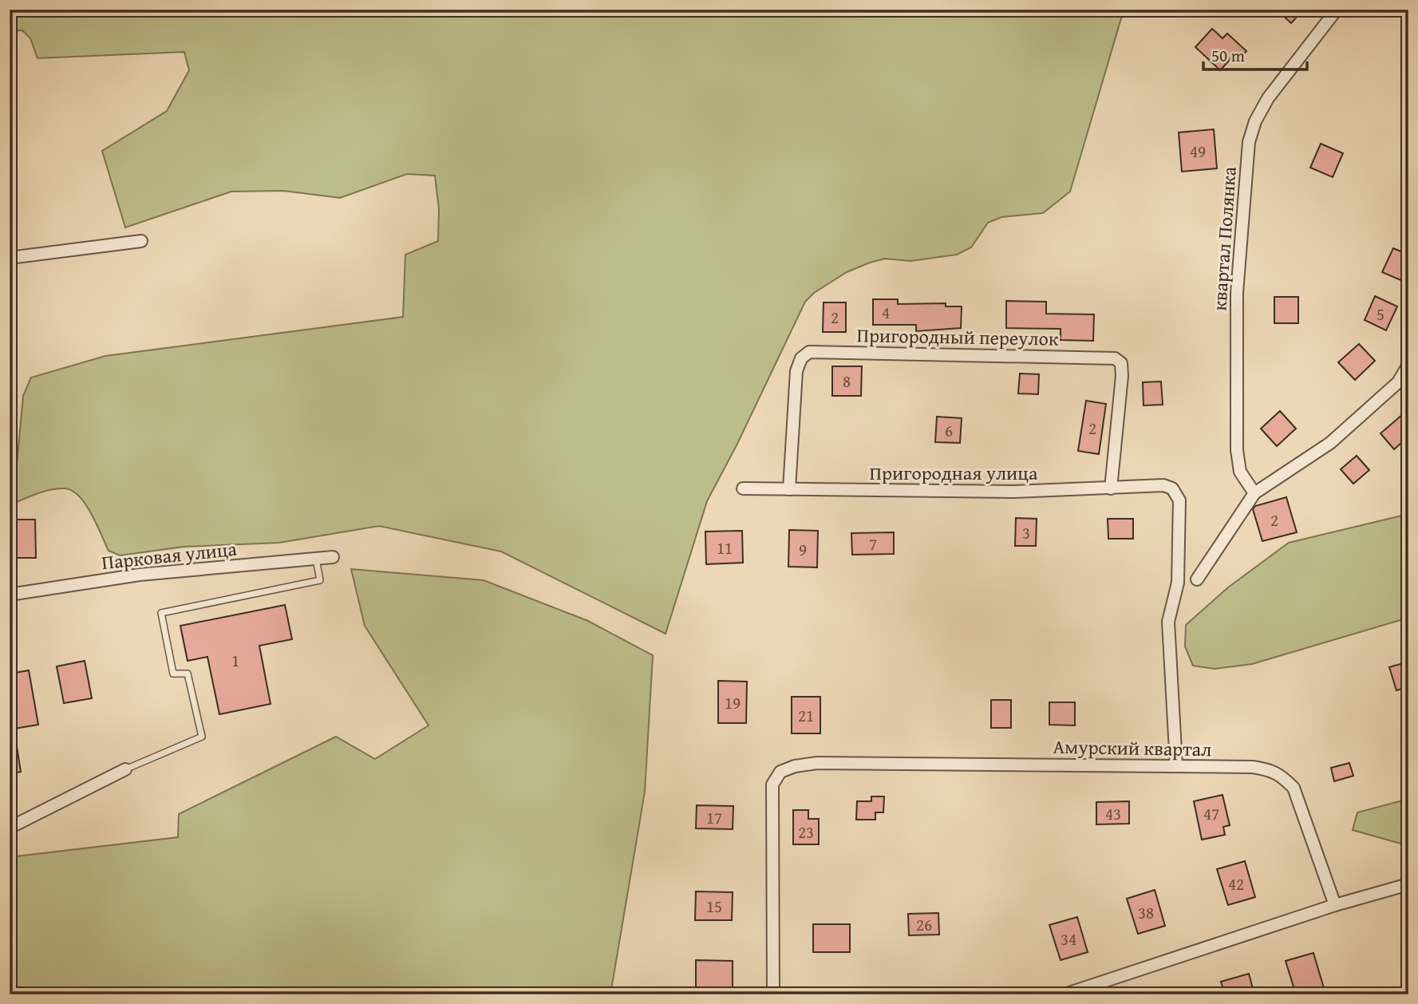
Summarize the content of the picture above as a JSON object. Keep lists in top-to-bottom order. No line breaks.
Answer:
{"streets":{"street":["квартал Полянка","Пригородный переулок","Пригородная улица","Парковая улица","Амурский квартал"]},"crossings":[["Пригородный переулок","Пригородная улица"],["Пригородная улица","Амурский квартал"]],"house_numbers":["49","4","5","2","8","2","6","2","3","7","11","9","1","19","21","43","47","17","23","42","15","38","26","34"],"scale_bar":"50 m"}
